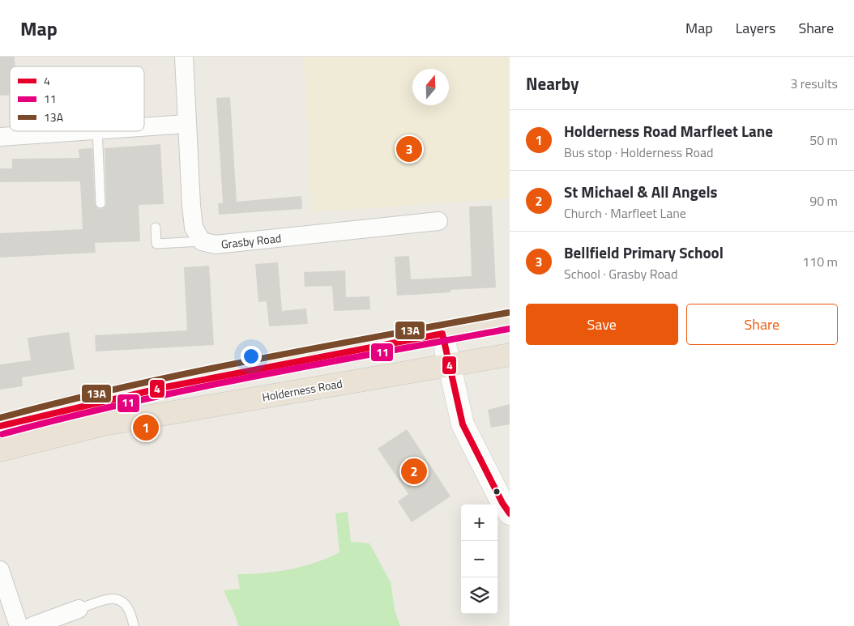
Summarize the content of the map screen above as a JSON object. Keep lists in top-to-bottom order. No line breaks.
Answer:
{"streets":{"highway":["Holderness Road"],"street":["Grasby Road"]},"lines":["transit line 13A","transit line 11","transit line 4"],"legend":["4","11","13A"],"north":"top","page":{"header":"Map","nav":["Map","Layers","Share"],"heading":["Nearby","3 results"],"list":[{"mark":"1","name":"Holderness Road Marfleet Lane","note":"Bus stop · Holderness Road","value":"50 m"},{"mark":"2","name":"St Michael & All Angels","note":"Church · Marfleet Lane","value":"90 m"},{"mark":"3","name":"Bellfield Primary School","note":"School · Grasby Road","value":"110 m"}],"pins":["3","1","2"],"buttons":["Save","Share"],"map_buttons":["+","−"]}}
